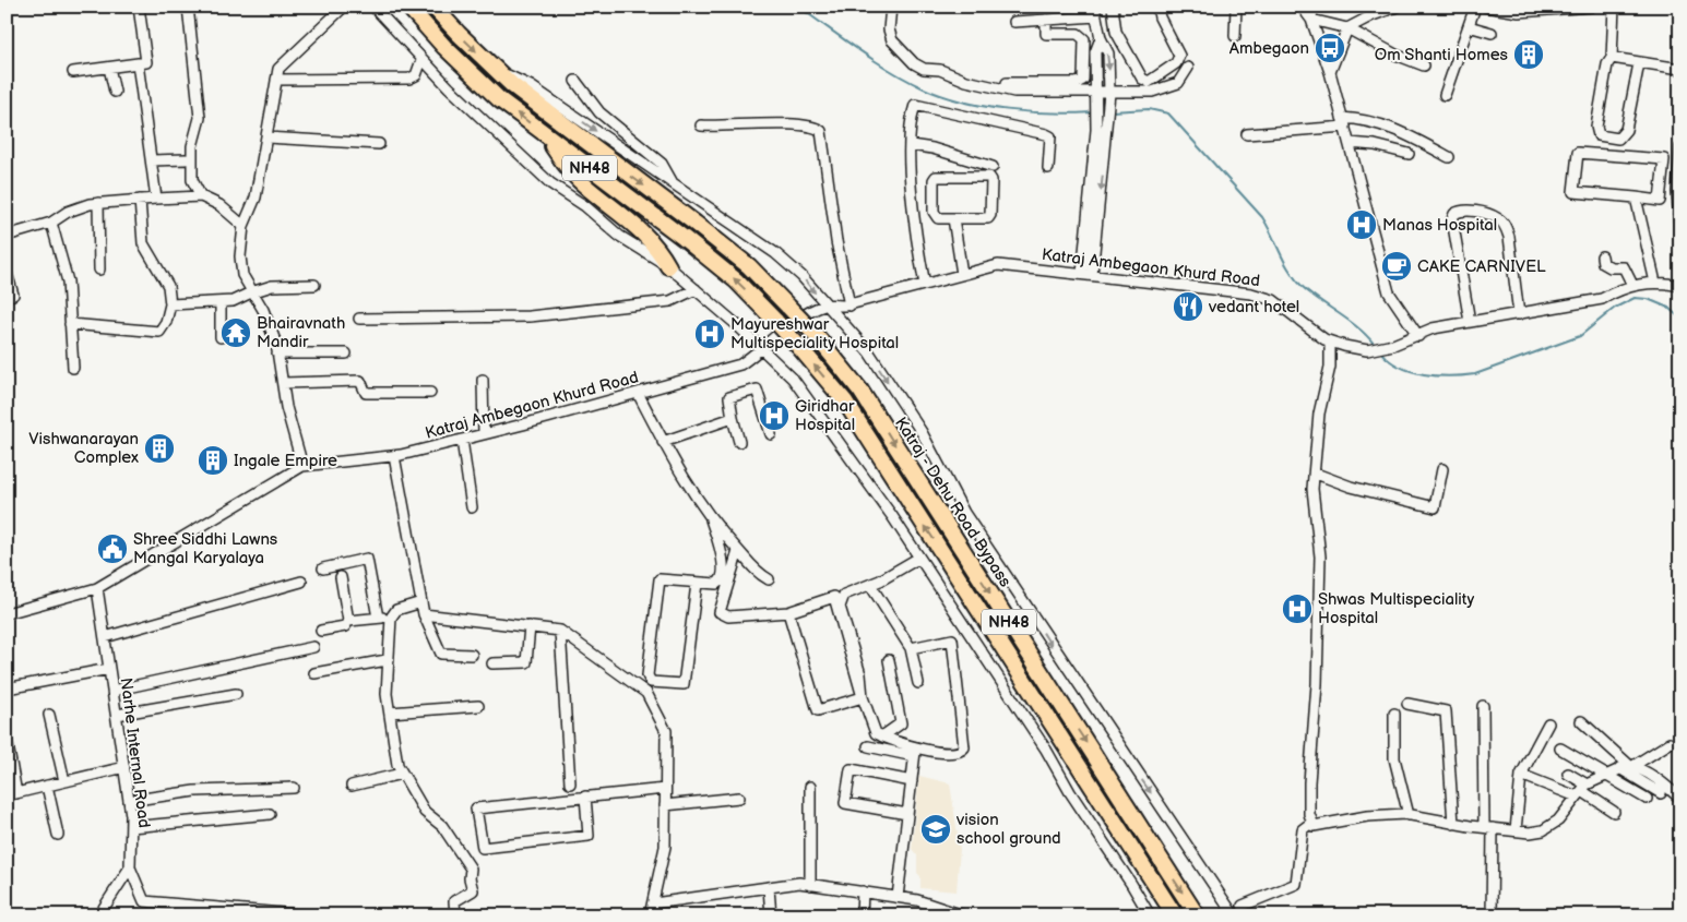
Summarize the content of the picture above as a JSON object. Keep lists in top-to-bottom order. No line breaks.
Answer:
{"streets":{"highway":["NH48","Katraj - Dehu Road Bypass"],"street":["Katraj Ambegaon Khurd Road","Narhe Internal Road"]},"crossings":[["NH48","Katraj - Dehu Road Bypass"]],"places":{"bus stop":["Ambegaon"],"building":["Om Shanti Homes","Vishwanarayan Complex","Ingale Empire"],"hospital":["Manas Hospital","Mayureshwar Multispeciality Hospital","Giridhar Hospital","Shwas Multispeciality Hospital"],"cafe":["CAKE CARNIVEL"],"restaurant":["vedant hotel"],"temple":["Bhairavnath Mandir"],"public building":["Shree Siddhi Lawns Mangal Karyalaya"],"school or university":["vision school ground"]}}
